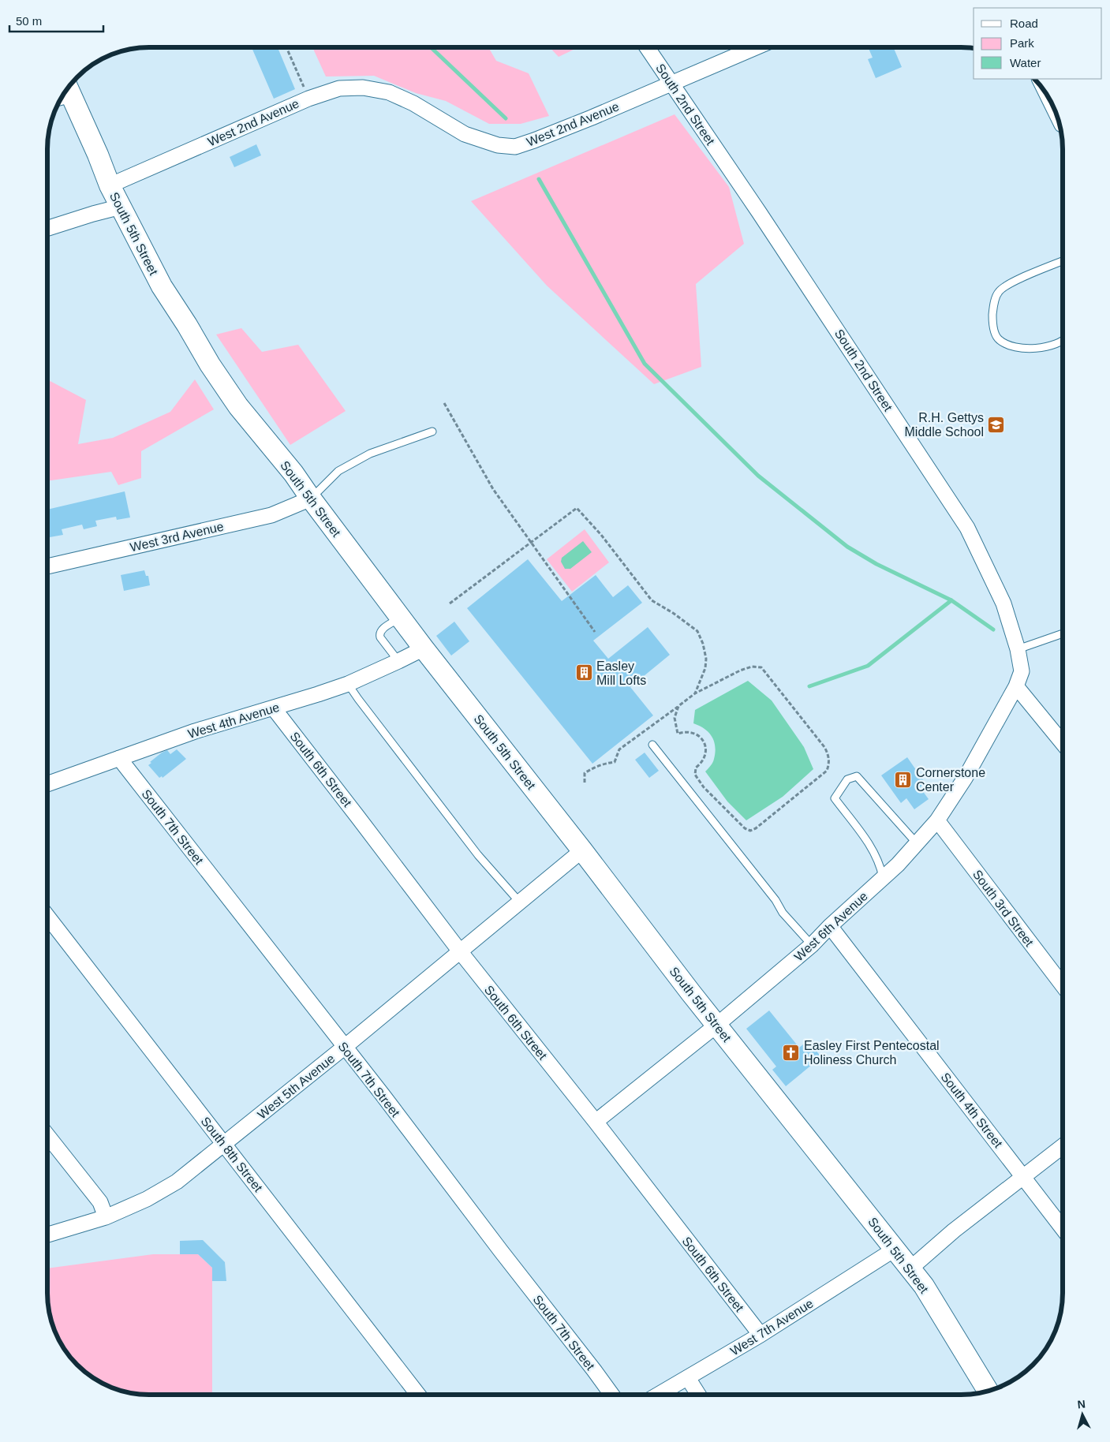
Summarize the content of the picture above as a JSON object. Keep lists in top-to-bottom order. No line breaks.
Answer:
{"streets":{"street":["South 2nd Street","West 2nd Avenue","South 5th Street","West 3rd Avenue","West 4th Avenue","South 6th Street","South 7th Street","South 3rd Street","West 6th Avenue","West 5th Avenue","South 4th Street","South 8th Street","West 7th Avenue"]},"crossings":[["South 2nd Street","West 2nd Avenue"],["South 2nd Street","West 6th Avenue"],["West 2nd Avenue","South 5th Street"],["South 5th Street","West 3rd Avenue"],["South 5th Street","West 4th Avenue"],["South 5th Street","West 6th Avenue"],["South 5th Street","West 5th Avenue"],["South 5th Street","West 7th Avenue"],["West 4th Avenue","South 6th Street"],["West 4th Avenue","South 7th Street"],["South 6th Street","West 6th Avenue"],["South 6th Street","West 5th Avenue"],["South 6th Street","West 7th Avenue"],["South 7th Street","West 5th Avenue"],["South 3rd Street","West 6th Avenue"],["West 6th Avenue","South 4th Street"],["West 5th Avenue","South 8th Street"]],"places":{"school or university":["R.H. Gettys Middle School"],"building":["Easley Mill Lofts","Cornerstone Center"],"church":["Easley First Pentecostal Holiness Church"]},"legend":["Road","Park","Water"],"scale_bar":"50 m","north":"top"}
